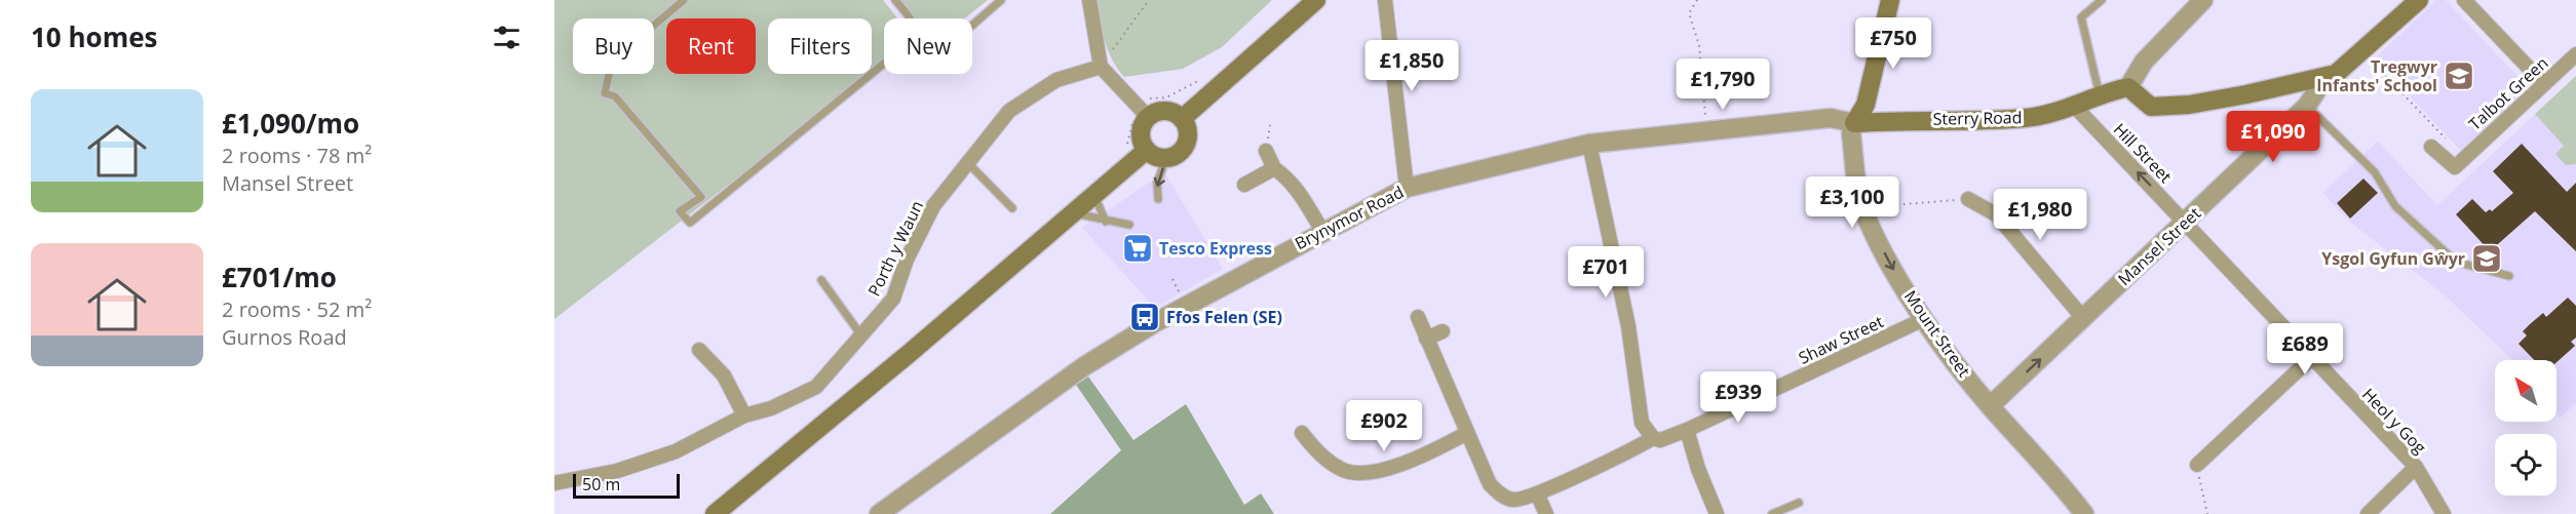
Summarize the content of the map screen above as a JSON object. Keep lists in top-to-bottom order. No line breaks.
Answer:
{"streets":{"main road":["Sterry Road"],"street":["Talbot Green","Hill Street","Brynymor Road","Mansel Street","Porth y Waun","Mount Street","Shaw Street","Heol y Gog"]},"crossings":[["Sterry Road","Hill Street"],["Sterry Road","Brynymor Road"],["Sterry Road","Mount Street"],["Hill Street","Mansel Street"],["Hill Street","Heol y Gog"],["Brynymor Road","Mount Street"],["Mansel Street","Mount Street"],["Mansel Street","Heol y Gog"],["Mount Street","Shaw Street"]],"one_way":["Hill Street"],"places":{"school or university":["Tregwyr Infants' School","Ysgol Gyfun Gŵyr"],"supermarket":["Tesco Express"],"bus stop":["Ffos Felen (SE)"]},"scale_bar":"50 m","north":"top left","page":{"heading":"10 homes","price":["£750","£1,850","£1,790","£1,090","£3,100","£1,980","£701","£689","£939","£902"],"chip":["Buy","Rent","Filters","New"],"list":[{"name":"£1,090/mo","note":"2 rooms · 78 m² · Mansel Street"},{"name":"£701/mo","note":"2 rooms · 52 m² · Gurnos Road"}],"scale":"50 m"}}
